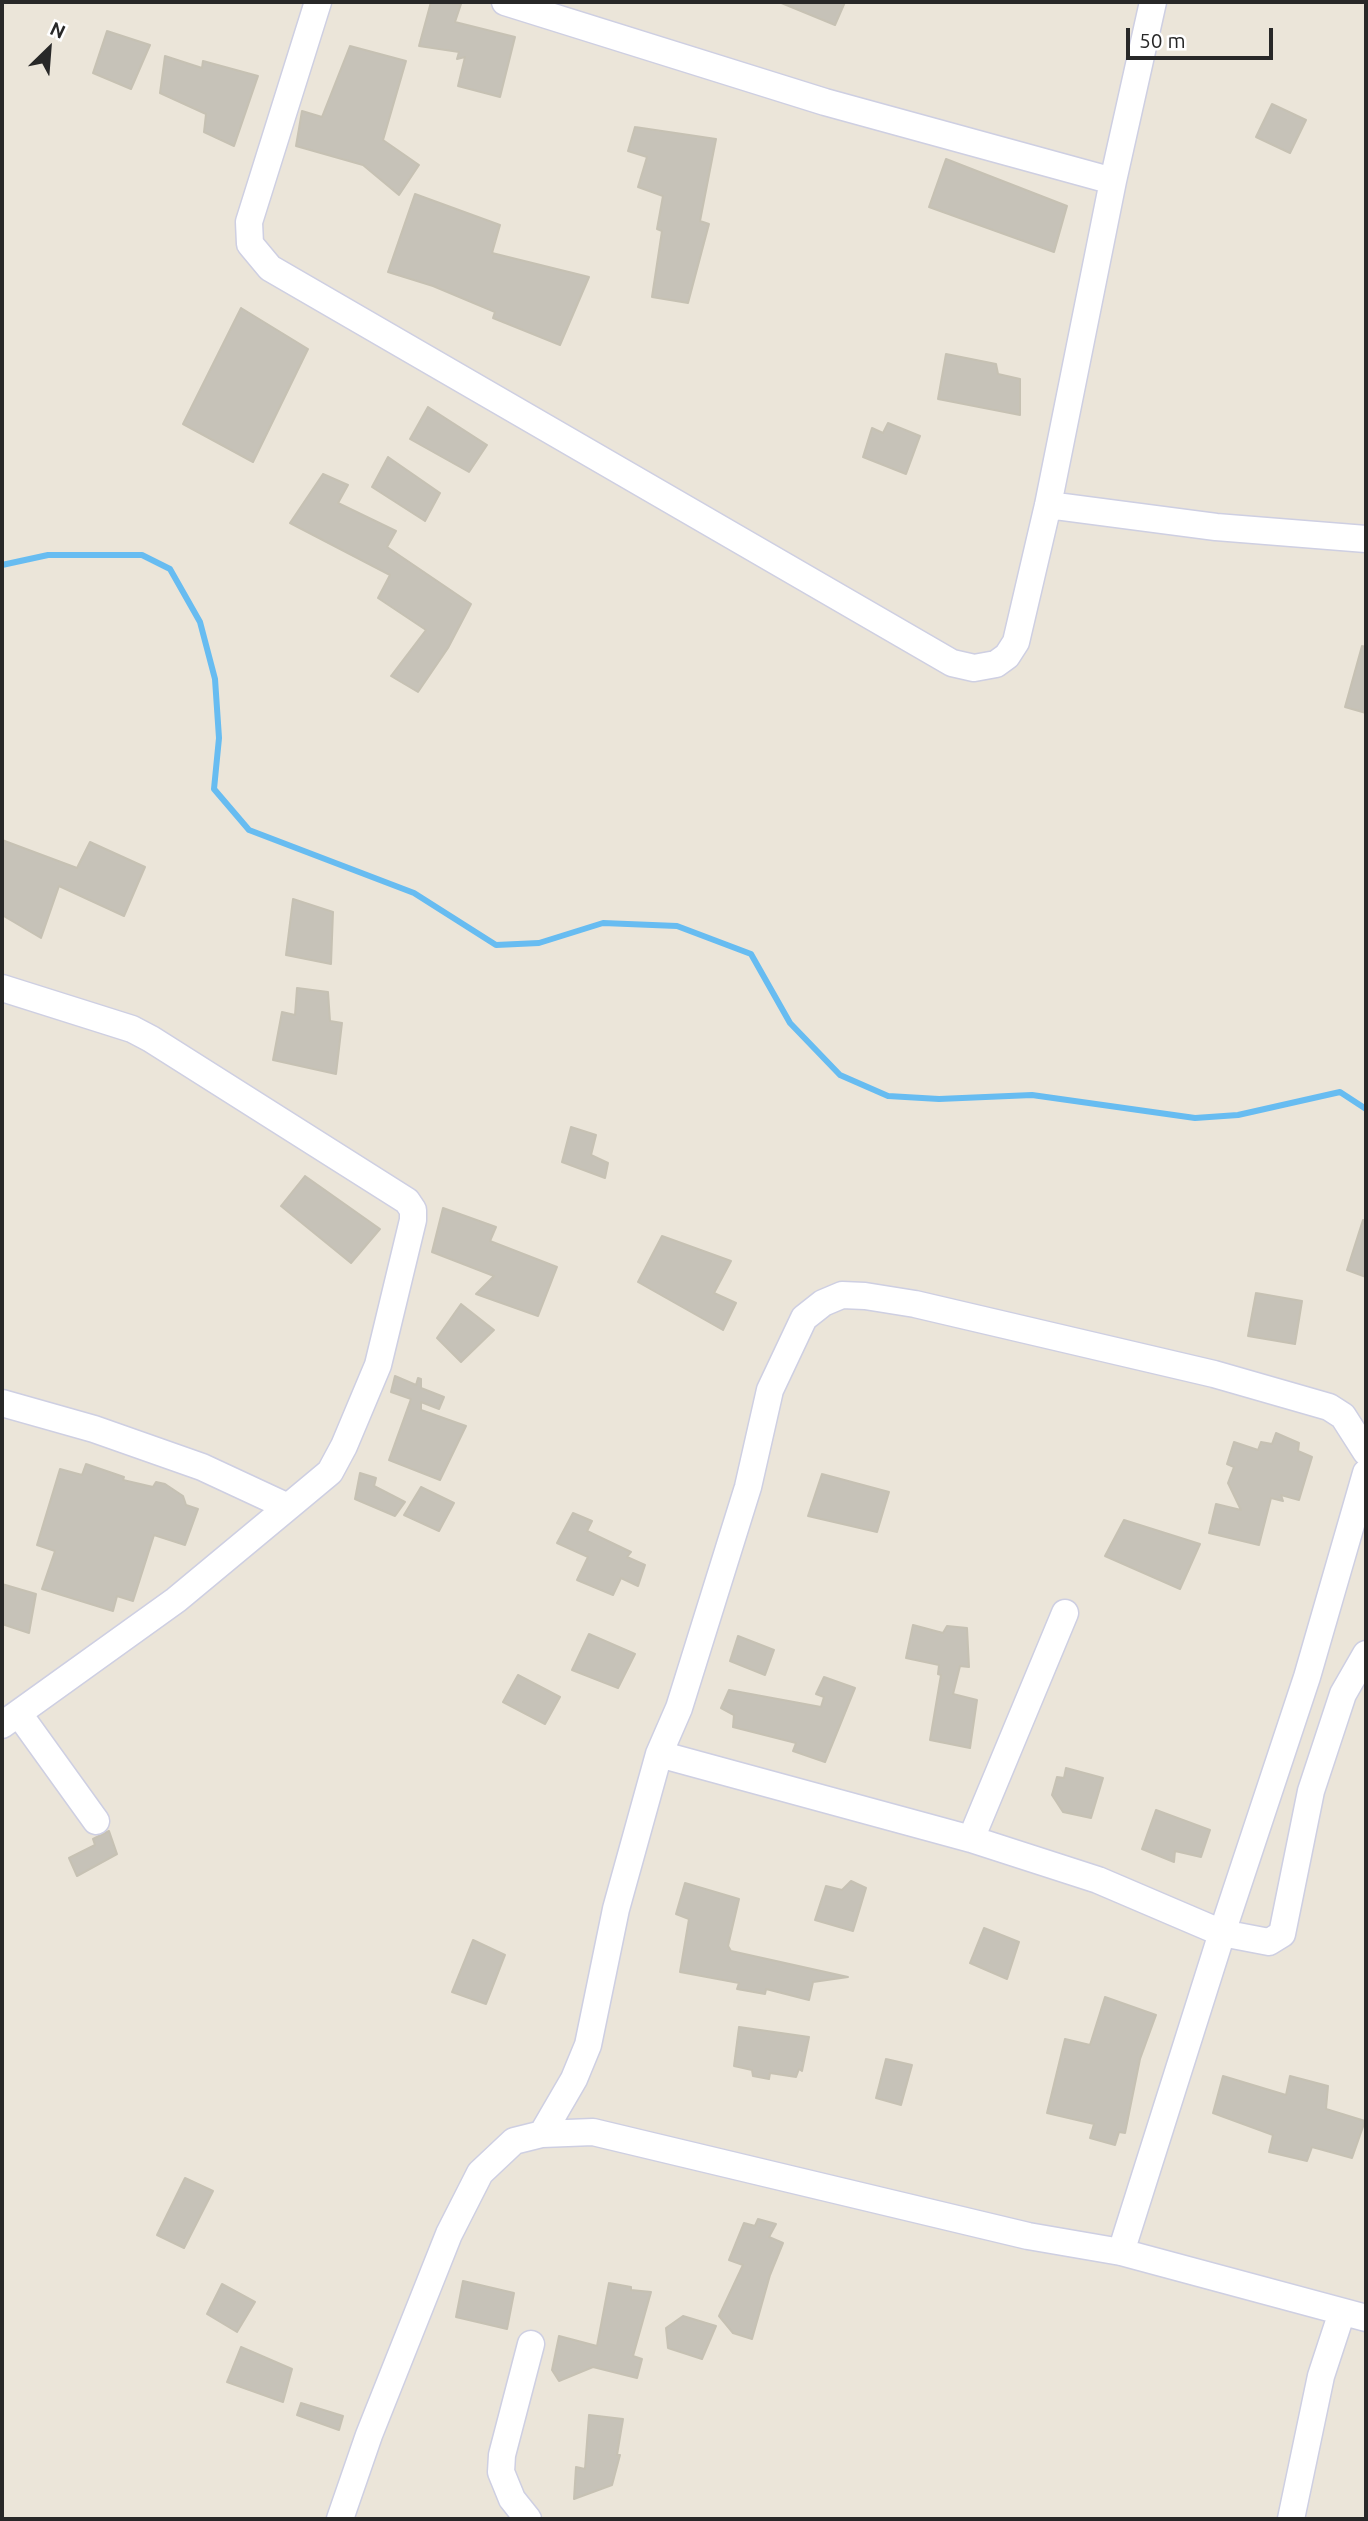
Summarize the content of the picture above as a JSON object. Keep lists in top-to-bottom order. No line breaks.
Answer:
{"scale_bar":"50 m","north":"top right"}
